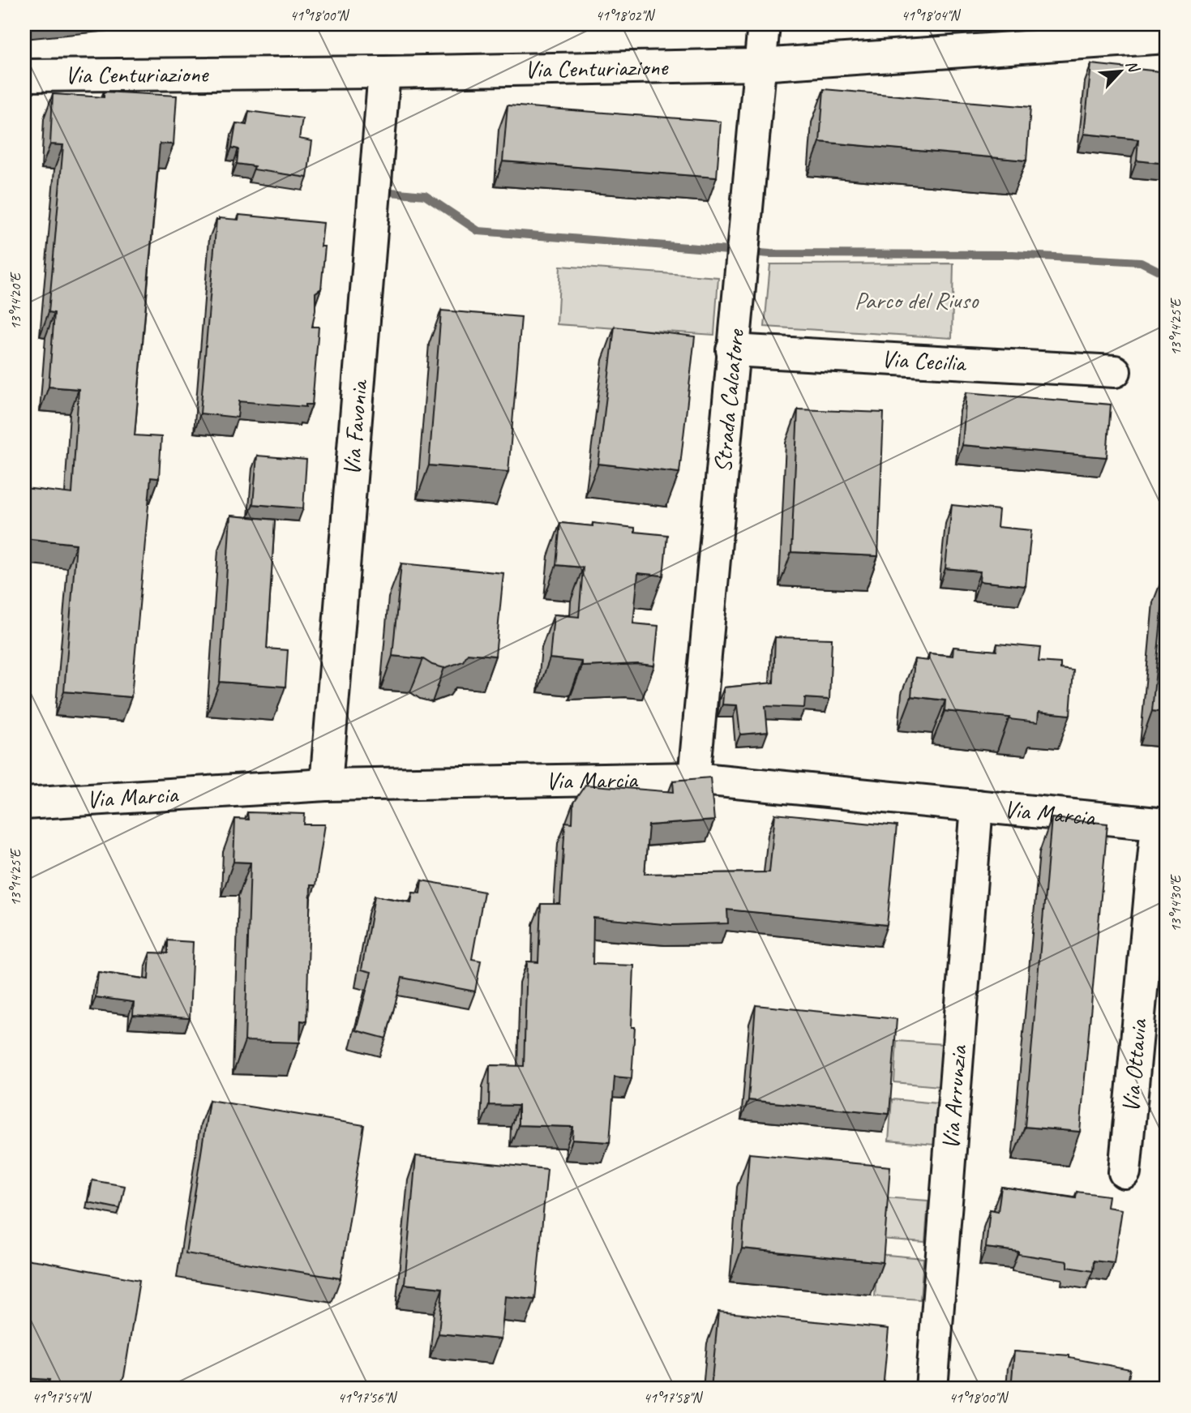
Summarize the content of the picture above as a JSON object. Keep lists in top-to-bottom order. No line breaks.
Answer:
{"streets":{"street":["Via Centuriazione","Via Cecilia","Strada Calcatore","Via Favonia","Via Marcia","Via Ottavia","Via Arrunzia"]},"crossings":[["Via Centuriazione","Strada Calcatore"],["Via Centuriazione","Via Favonia"],["Via Cecilia","Strada Calcatore"],["Strada Calcatore","Via Marcia"],["Via Favonia","Via Marcia"],["Via Marcia","Via Ottavia"],["Via Marcia","Via Arrunzia"]],"parks":["Parco del Riuso"],"north":"top right","coordinates":["41°18'00\"N","41°18'02\"N","41°18'04\"N","13°14'20\"E","13°14'25\"E","13°14'30\"E","41°17'54\"N","41°17'56\"N","41°17'58\"N"]}
